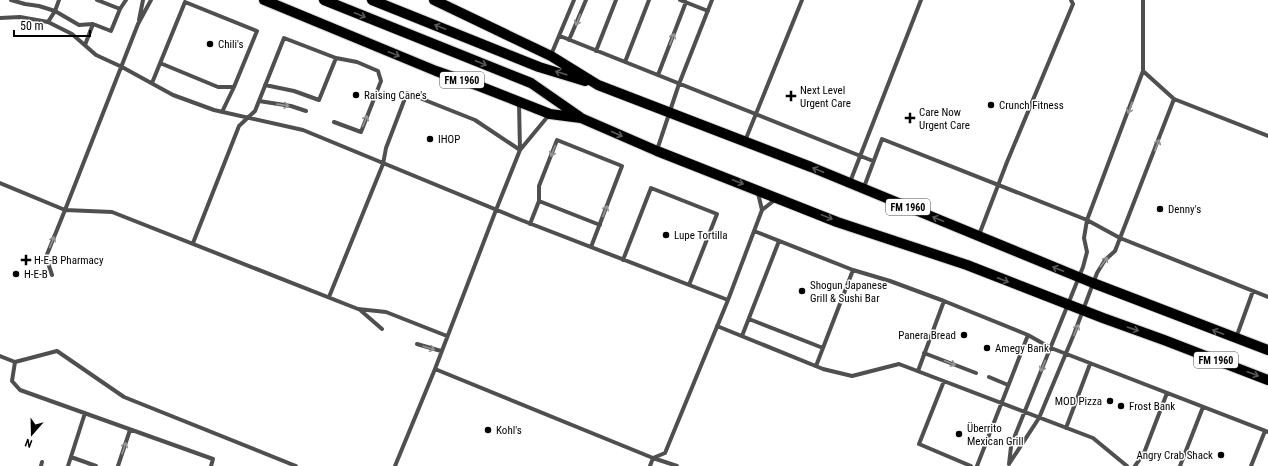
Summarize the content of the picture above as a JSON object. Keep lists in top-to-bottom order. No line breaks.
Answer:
{"streets":{"main road":["FM 1960"]},"places":{"other":["Chili's","Raising Cane's","Crunch Fitness","IHOP","Denny's","Lupe Tortilla","H-E-B","Shogun Japanese Grill & Sushi Bar","Panera Bread","Amegy Bank","MOD Pizza","Frost Bank","Kohl's","Überrito Mexican Grill","Angry Crab Shack"],"health":["Next Level Urgent Care","Care Now Urgent Care","H-E-B Pharmacy"]},"scale_bar":"50 m","north":"bottom"}
